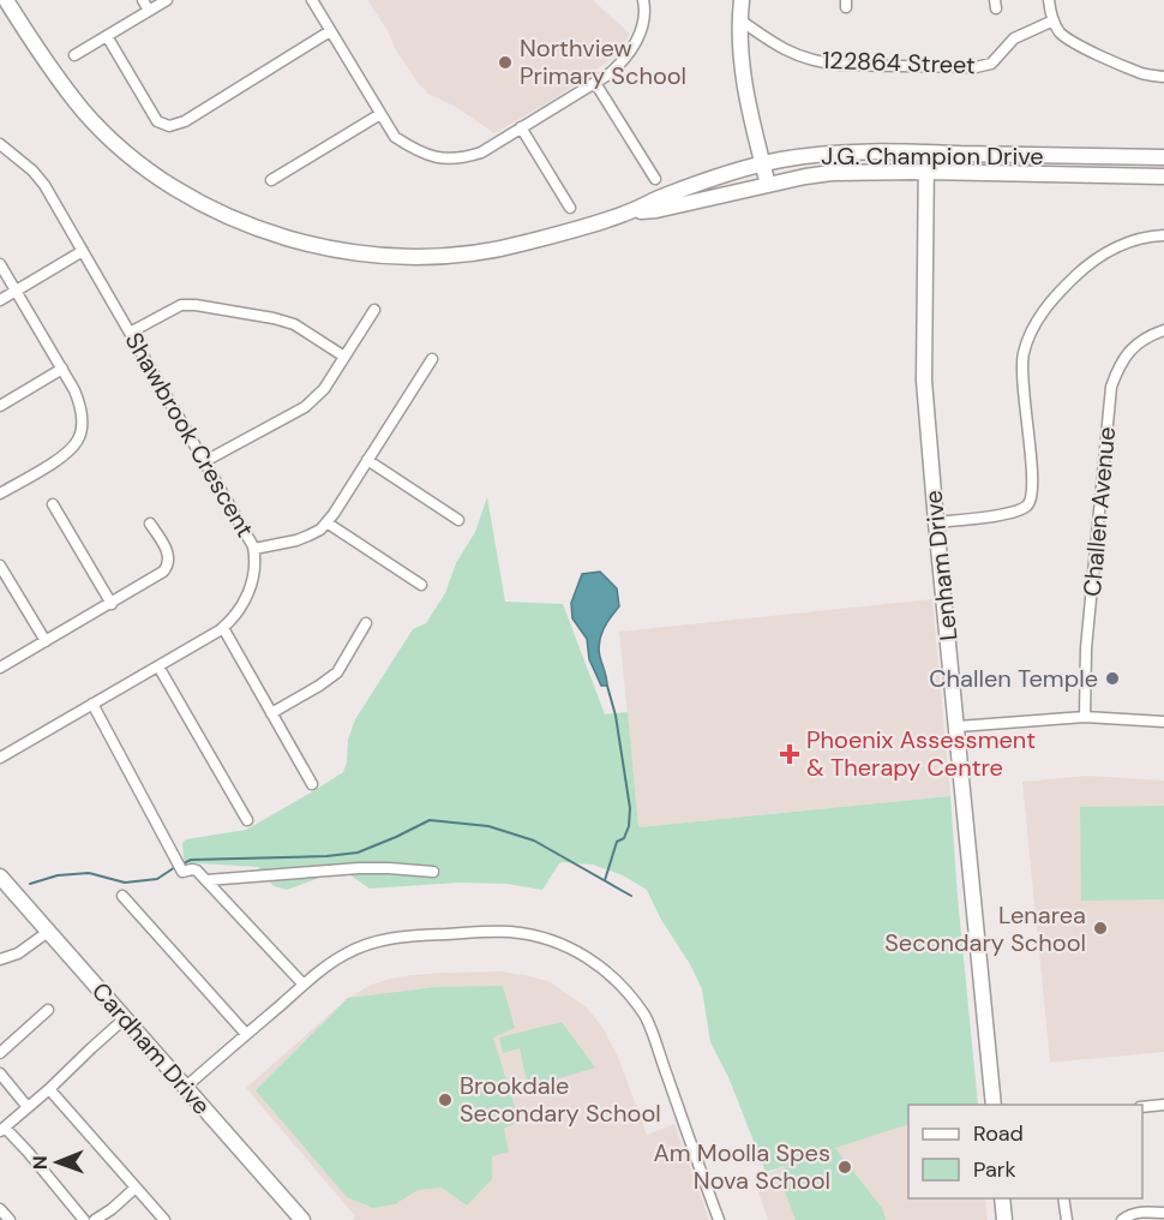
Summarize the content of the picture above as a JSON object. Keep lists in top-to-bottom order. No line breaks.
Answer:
{"streets":{"main road":["J.G. Champion Drive","Lenham Drive","Cardham Drive"],"street":["122864 Street","Shawbrook Crescent","Challen Avenue"]},"crossings":[["J.G. Champion Drive","Lenham Drive"]],"places":{"other":["Northview Primary School","Challen Temple","Lenarea Secondary School","Brookdale Secondary School","Am Moolla Spes Nova School"],"health":["Phoenix Assessment & Therapy Centre"]},"legend":["Road","Park"],"north":"left"}
